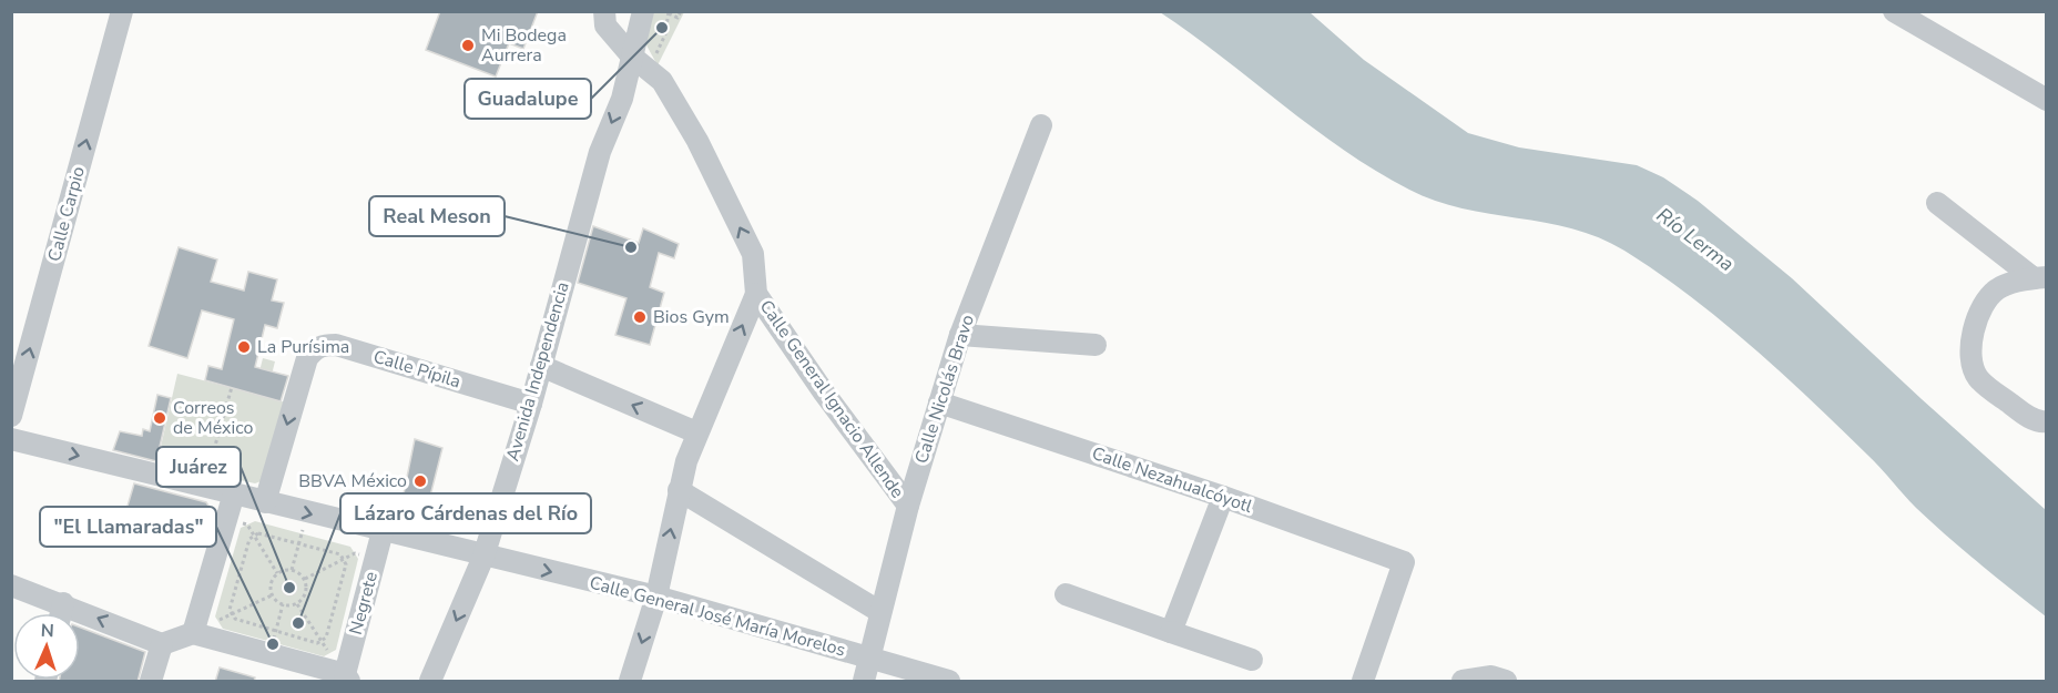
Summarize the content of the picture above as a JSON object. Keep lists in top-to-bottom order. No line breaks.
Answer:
{"streets":{"street":["Calle Carpio","Calle Pípila","Avenida Independencia","Calle Nicolás Bravo","Calle General Ignacio Allende","Calle Nezahualcóyotl","Negrete","Calle General José María Morelos"]},"crossings":[["Calle Pípila","Avenida Independencia"],["Calle Pípila","Calle General José María Morelos"],["Avenida Independencia","Calle General Ignacio Allende"],["Avenida Independencia","Calle General José María Morelos"],["Calle Nicolás Bravo","Calle General Ignacio Allende"],["Calle Nicolás Bravo","Calle Nezahualcóyotl"],["Calle Nicolás Bravo","Calle General José María Morelos"],["Negrete","Calle General José María Morelos"]],"one_way":["Calle Carpio","Calle General Ignacio Allende"],"water":["Río Lerma"],"places":["Guadalupe","Mi Bodega Aurrera","Real Meson","Bios Gym","La Purísima","Correos de México","BBVA México","Juárez","Lázaro Cárdenas del Río","\"El Llamaradas\""],"north":"top"}
